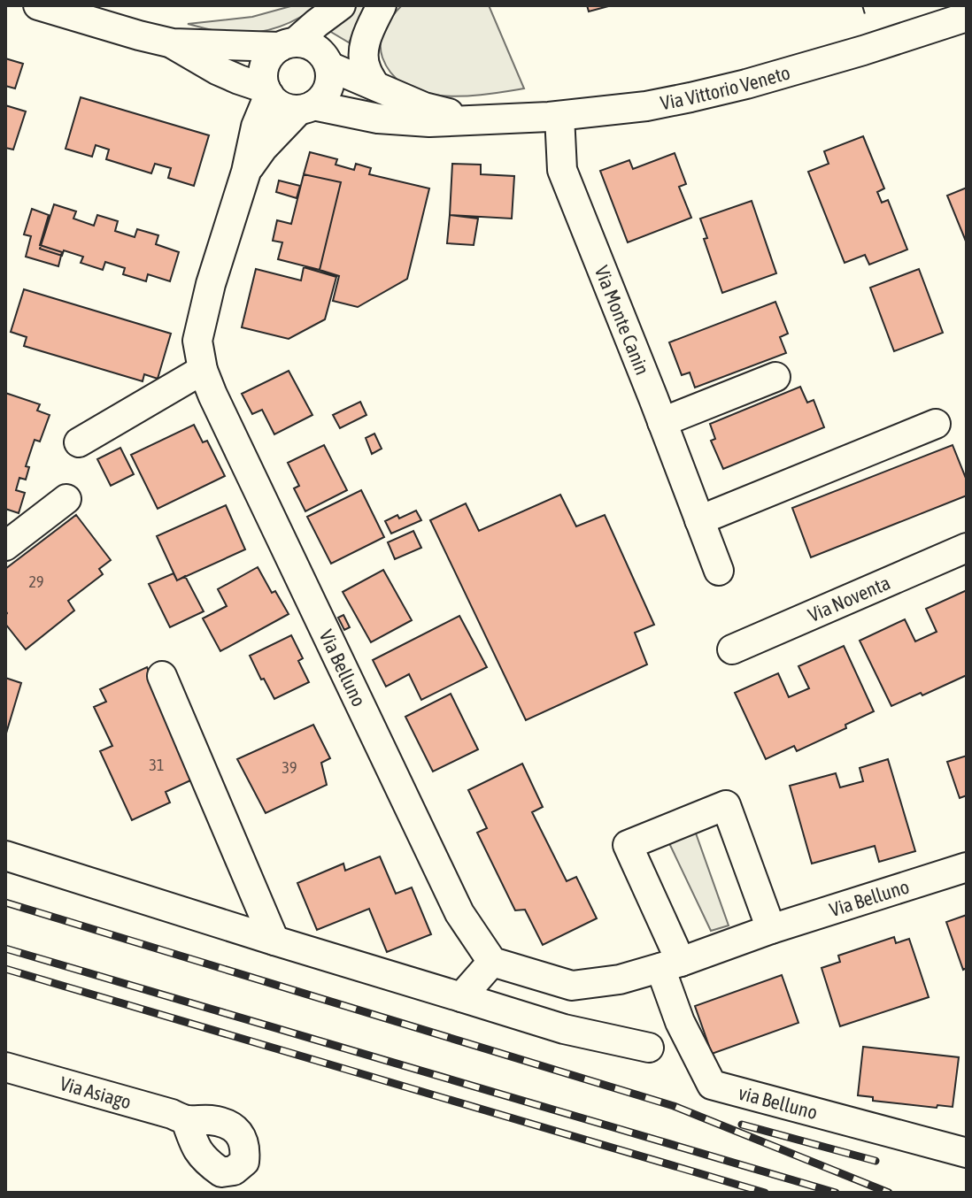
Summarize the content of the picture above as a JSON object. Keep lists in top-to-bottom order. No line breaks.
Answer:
{"streets":{"street":["Via Vittorio Veneto","Via Monte Canin","Via Noventa","Via Belluno","Via Asiago","via Belluno"]},"crossings":[["Via Vittorio Veneto","Via Monte Canin"],["Via Vittorio Veneto","Via Belluno"],["Via Belluno","via Belluno"]],"house_numbers":["29","31","39"]}
